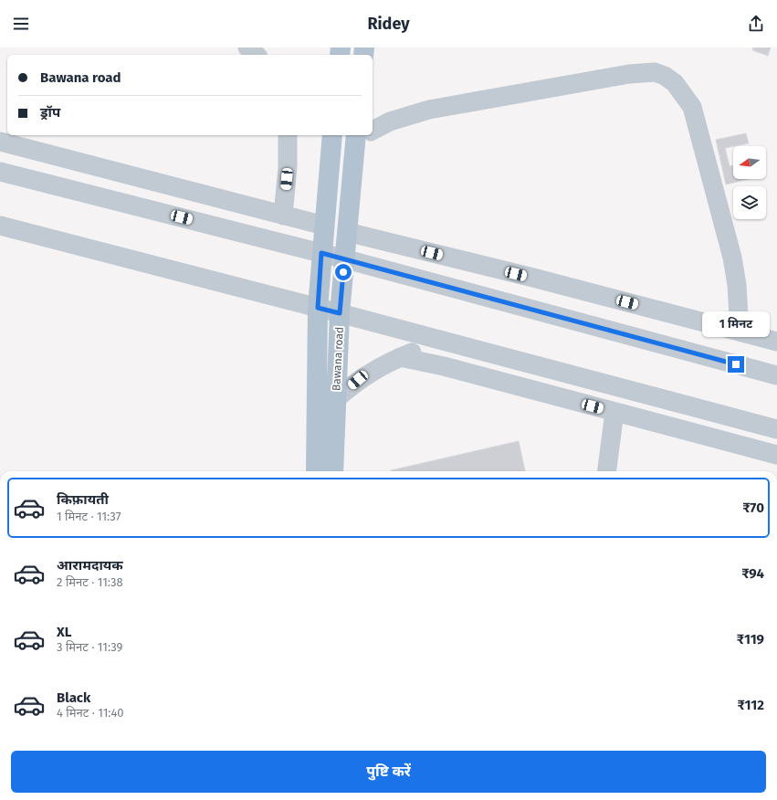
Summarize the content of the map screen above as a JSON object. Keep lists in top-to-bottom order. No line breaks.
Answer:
{"streets":{"main road":["Bawana road"]},"north":"left","page":{"header":"Ridey","banner":["Bawana road","ड्रॉप"],"bubble":"1 मिनट","list":[{"name":"किफ़ायती","note":"1 मिनट · 11:37","value":"₹70"},{"name":"आरामदायक","note":"2 मिनट · 11:38","value":"₹94"},{"name":"XL","note":"3 मिनट · 11:39","value":"₹119"},{"name":"Black","note":"4 मिनट · 11:40","value":"₹112"}],"buttons":"पुष्टि करें"}}
